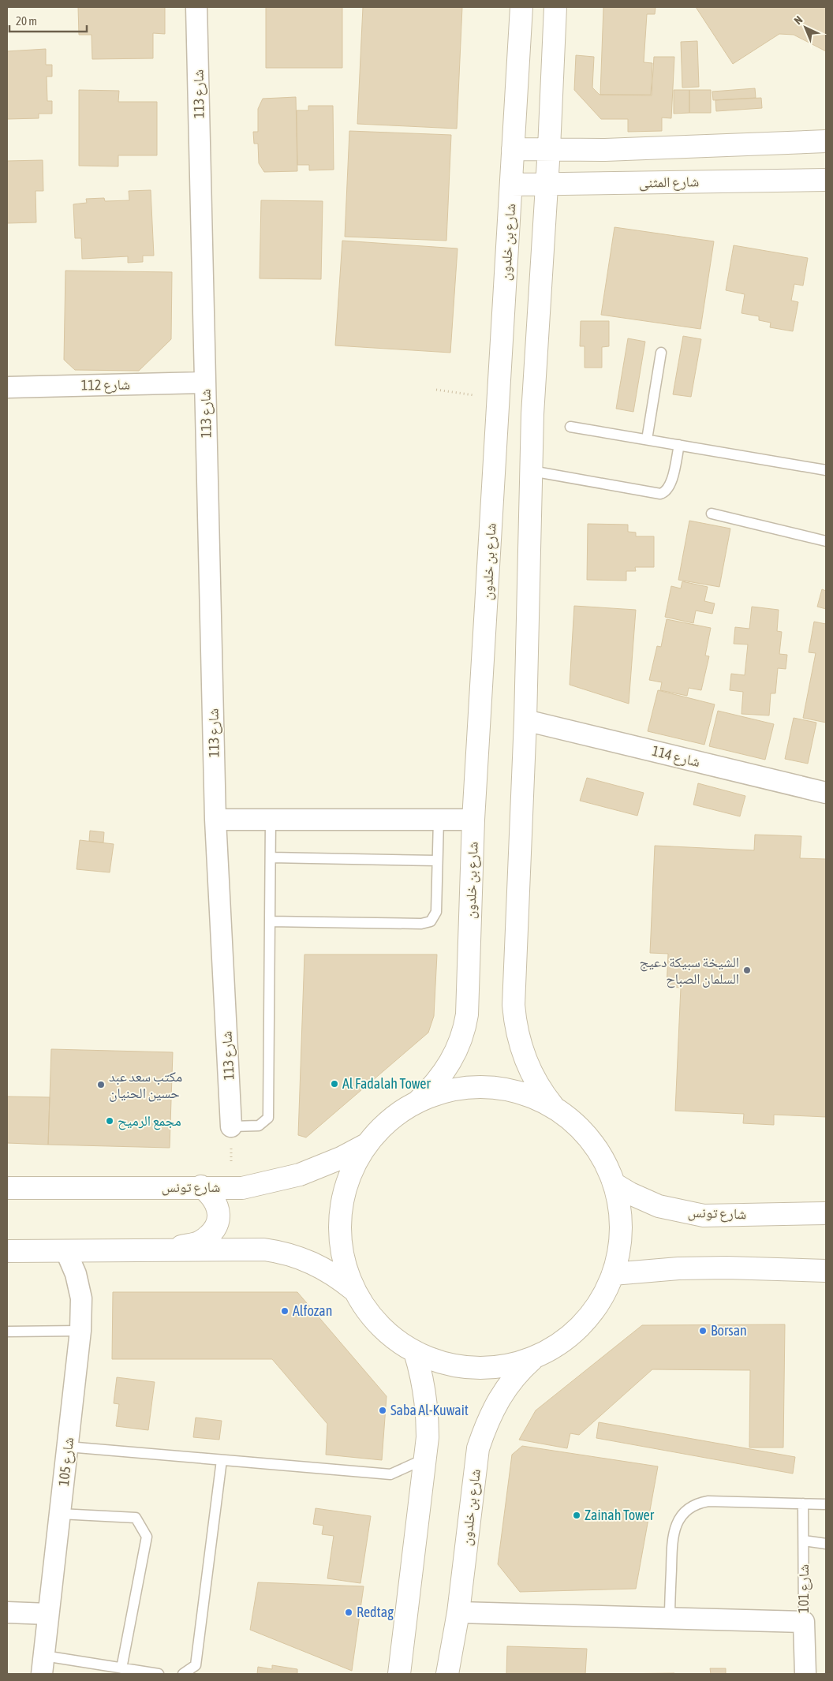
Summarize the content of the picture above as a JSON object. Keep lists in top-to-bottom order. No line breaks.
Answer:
{"streets":{"street":["شارع 113","شارع المثنى","شارع بن خلدون","شارع 112","شارع 114","شارع تونس","شارع 105","شارع 101"]},"crossings":[["شارع 113","شارع 112"],["شارع المثنى","شارع بن خلدون"]],"places":["الشيخة سبيكة دعيج السلمان الصباح","Al Fadalah Tower","مكتب سعد عبد حسين الحنيان","مجمع الرميح","Alfozan","Borsan","Saba Al-Kuwait","Zainah Tower","Redtag"],"scale_bar":"20 m","north":"top left"}
